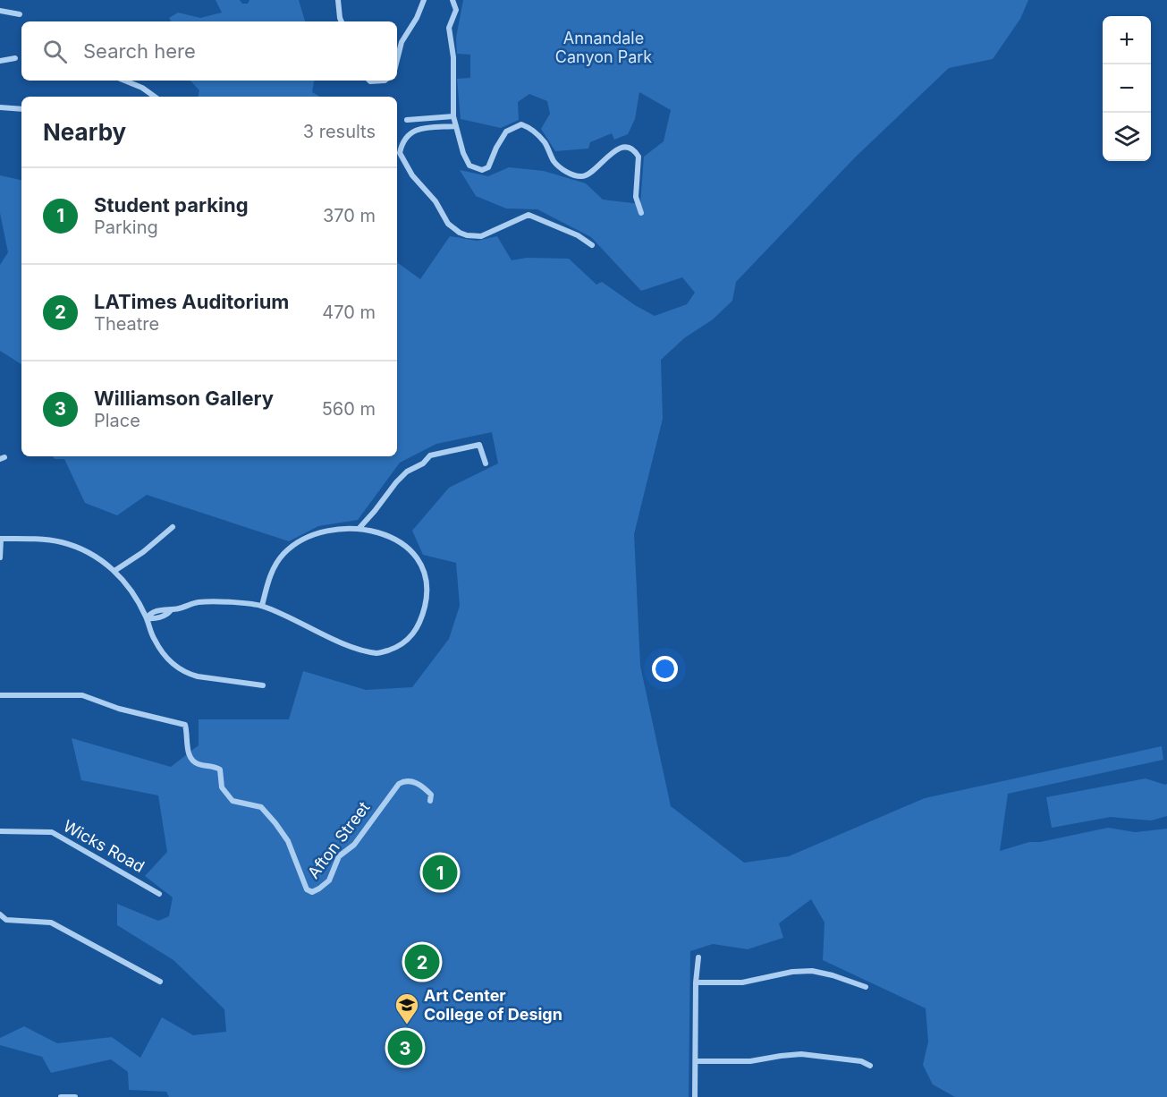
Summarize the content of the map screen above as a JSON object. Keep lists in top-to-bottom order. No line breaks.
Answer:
{"streets":{"street":["Afton Street","Wicks Road"]},"parks":["Annandale Canyon Park"],"places":{"school or university":["Art Center College of Design"]},"page":{"map_buttons":["+","−"],"search":"Search here","heading":["Nearby","3 results"],"list":[{"mark":"1","name":"Student parking","note":"Parking","value":"370 m"},{"mark":"2","name":"LATimes Auditorium","note":"Theatre","value":"470 m"},{"mark":"3","name":"Williamson Gallery","note":"Place","value":"560 m"}],"pins":["1","2","3"]}}
